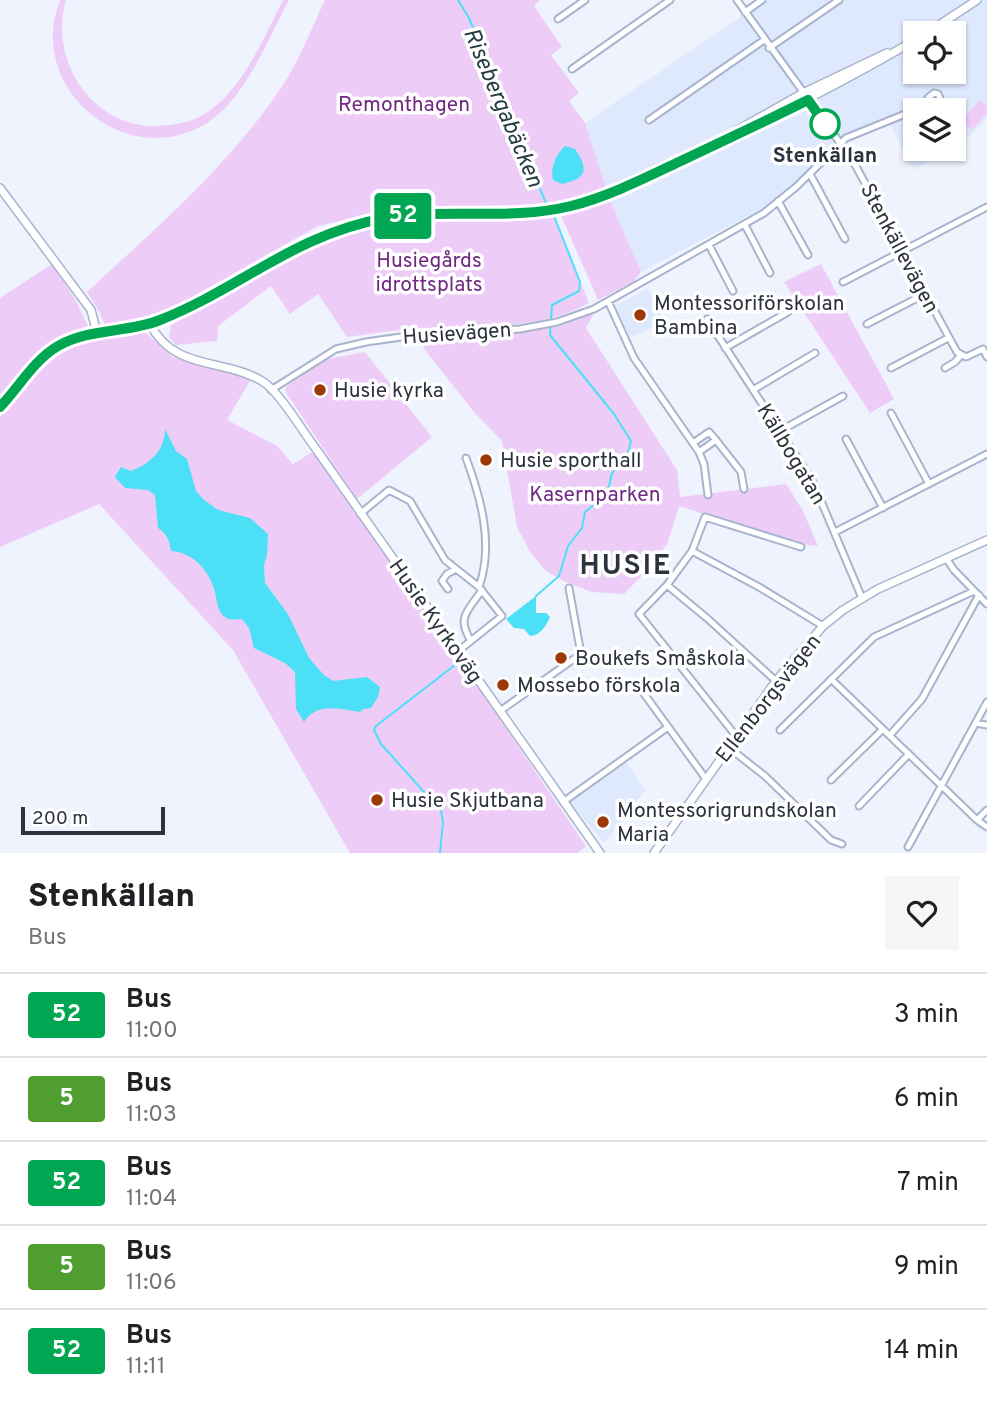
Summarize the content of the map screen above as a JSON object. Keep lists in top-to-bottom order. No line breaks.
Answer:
{"streets":{"street":["Stenkällevägen","Husievägen","Källbogatan","Husie Kyrkoväg","Ellenborgsvägen"]},"crossings":[["Stenkällevägen","Husievägen"],["Husievägen","Husie Kyrkoväg"],["Källbogatan","Ellenborgsvägen"]],"districts":["HUSIE"],"water":["Risebergabäcken"],"parks":["Remonthagen","Husiegårds idrottsplats","Kasernparken"],"places":["Stenkällan","Montessoriförskolan Bambina","Husie kyrka","Husie sporthall","Boukefs Småskola","Mossebo förskola","Husie Skjutbana","Montessorigrundskolan Maria"],"lines":["bus line 52"],"scale_bar":"200 m","page":{"on_map":"52","scale":"200 m","heading":["Stenkällan","Bus"],"list":[{"mark":"52","name":"Bus","note":"11:00","value":"3 min"},{"mark":"5","name":"Bus","note":"11:03","value":"6 min"},{"mark":"52","name":"Bus","note":"11:04","value":"7 min"},{"mark":"5","name":"Bus","note":"11:06","value":"9 min"},{"mark":"52","name":"Bus","note":"11:11","value":"14 min"}]}}
